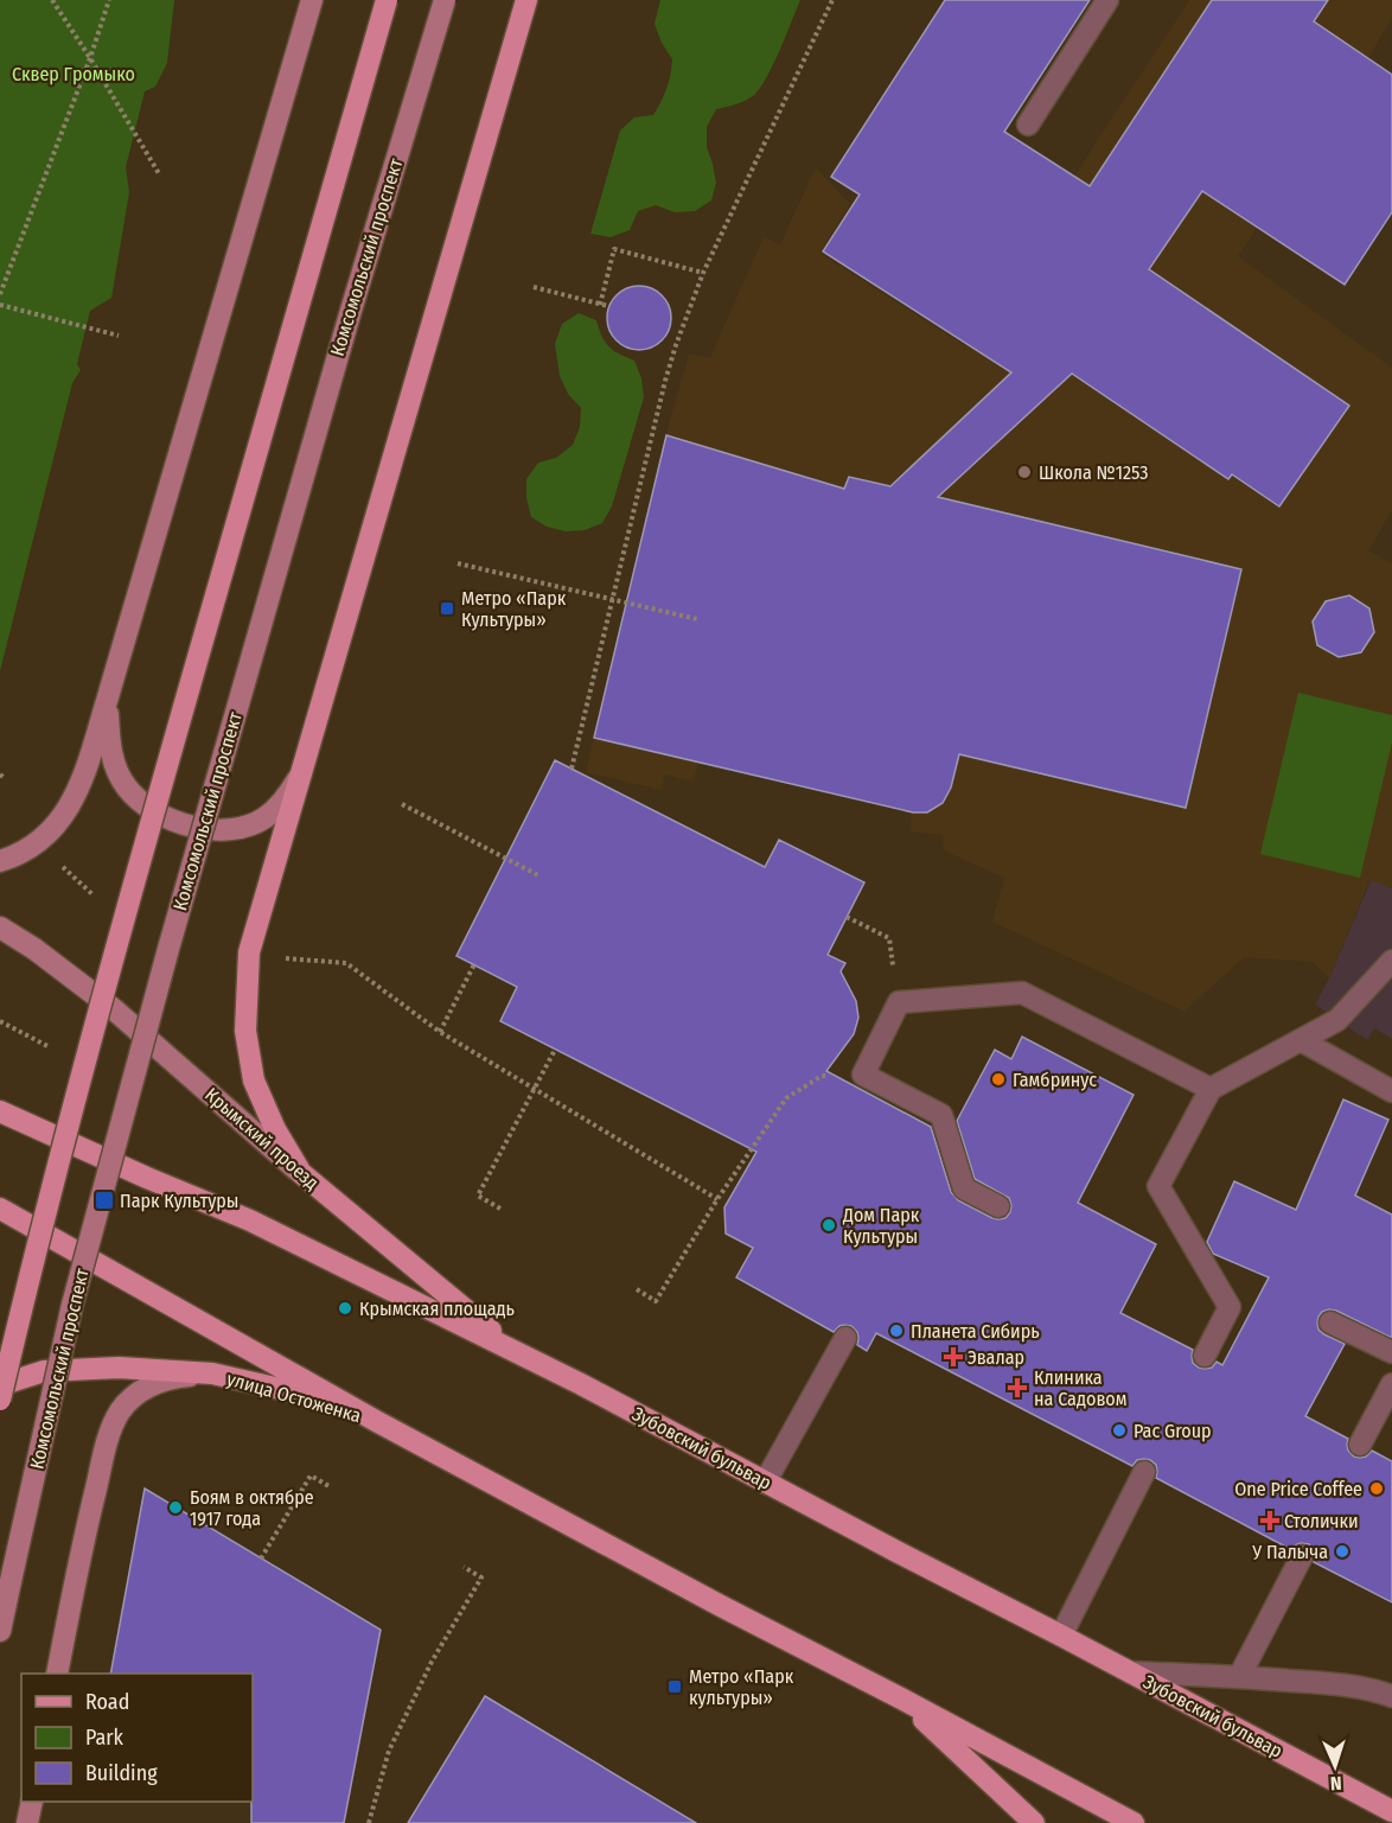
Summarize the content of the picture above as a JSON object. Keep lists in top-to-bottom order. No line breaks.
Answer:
{"streets":{"main road":["Комсомольский проспект","Крымский проезд","улица Остоженка","Зубовский бульвар"]},"crossings":[["Крымский проезд","Зубовский бульвар"]],"parks":["Сквер Громыко"],"places":{"other":["Школа №1253","Гамбринус","Дом Парк Культуры","Крымская площадь","Планета Сибирь","Pac Group","One Price Coffee","Боям в октябре 1917 года","У Палыча"],"transit":["Метро «Парк Культуры»","Парк Культуры","Метро «Парк культуры»"],"health":["Эвалар","Клиника на Садовом","Столички"]},"legend":["Road","Park","Building"],"north":"bottom"}
